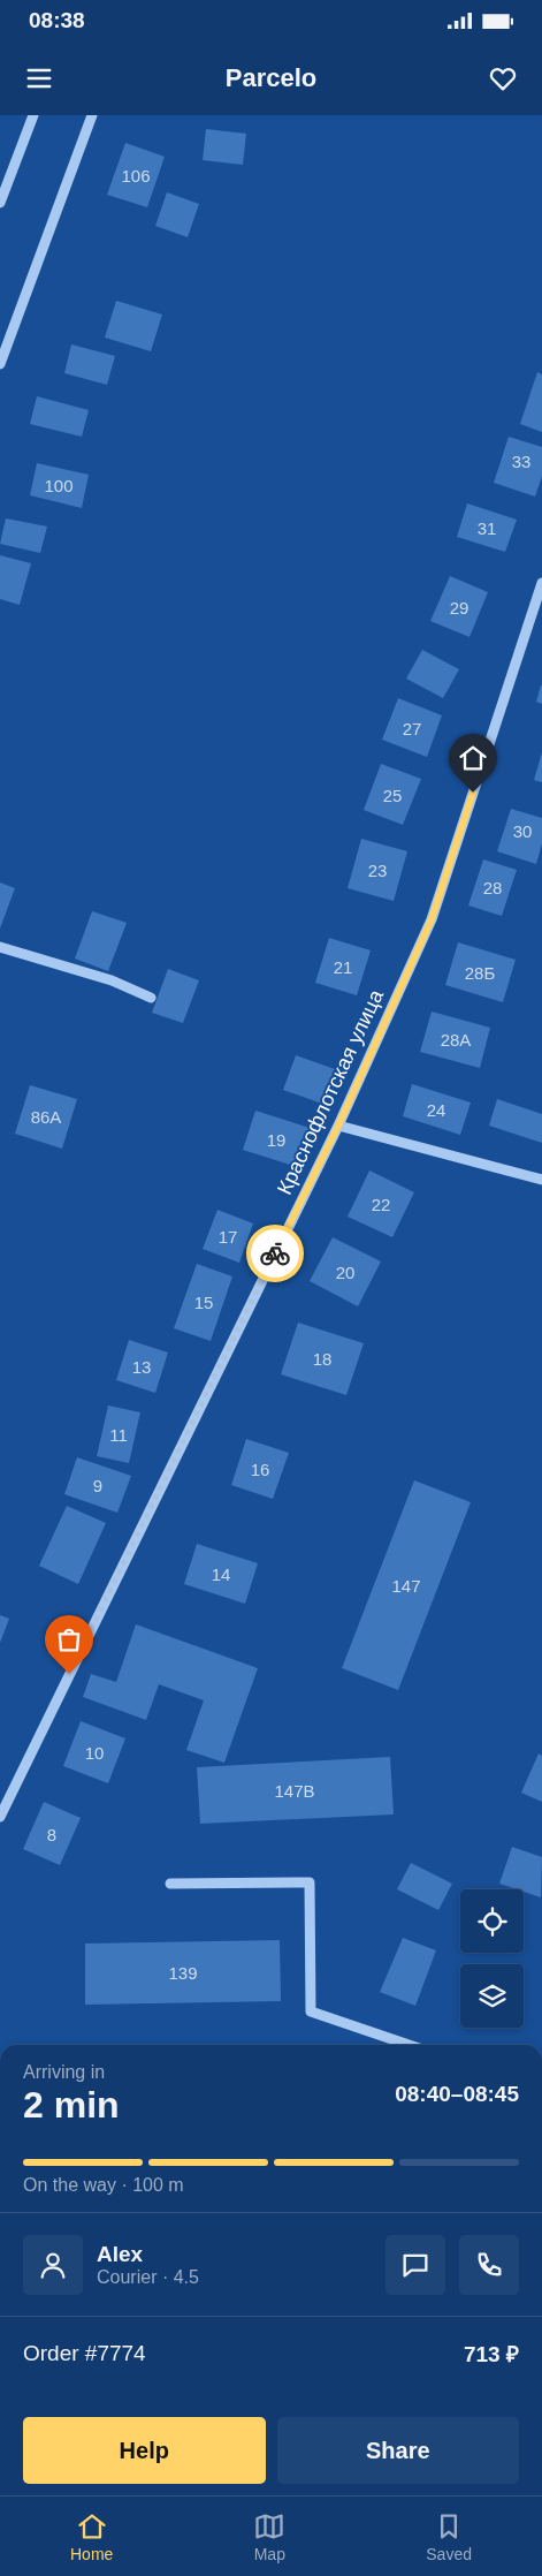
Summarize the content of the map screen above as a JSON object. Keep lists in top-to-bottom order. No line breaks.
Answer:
{"streets":{"street":["Краснофлотская улица"]},"house_numbers":["106","33","100","31","29","27","25","30","23","28","21","28Б","28А","24","86А","19","22","17","20","15","18","13","11","16","9","14","147","10","147В","8","139"],"page":{"status":"08:38","header":"Parcelo","heading":["2 min","Arriving in","08:40–08:45"],"panel":["Alex","Courier · 4.5","Order #7774","713 ₽"],"bar":"On the way · 100 m","buttons":["Help","Share"],"tabs":["Home","Map","Saved"]}}
